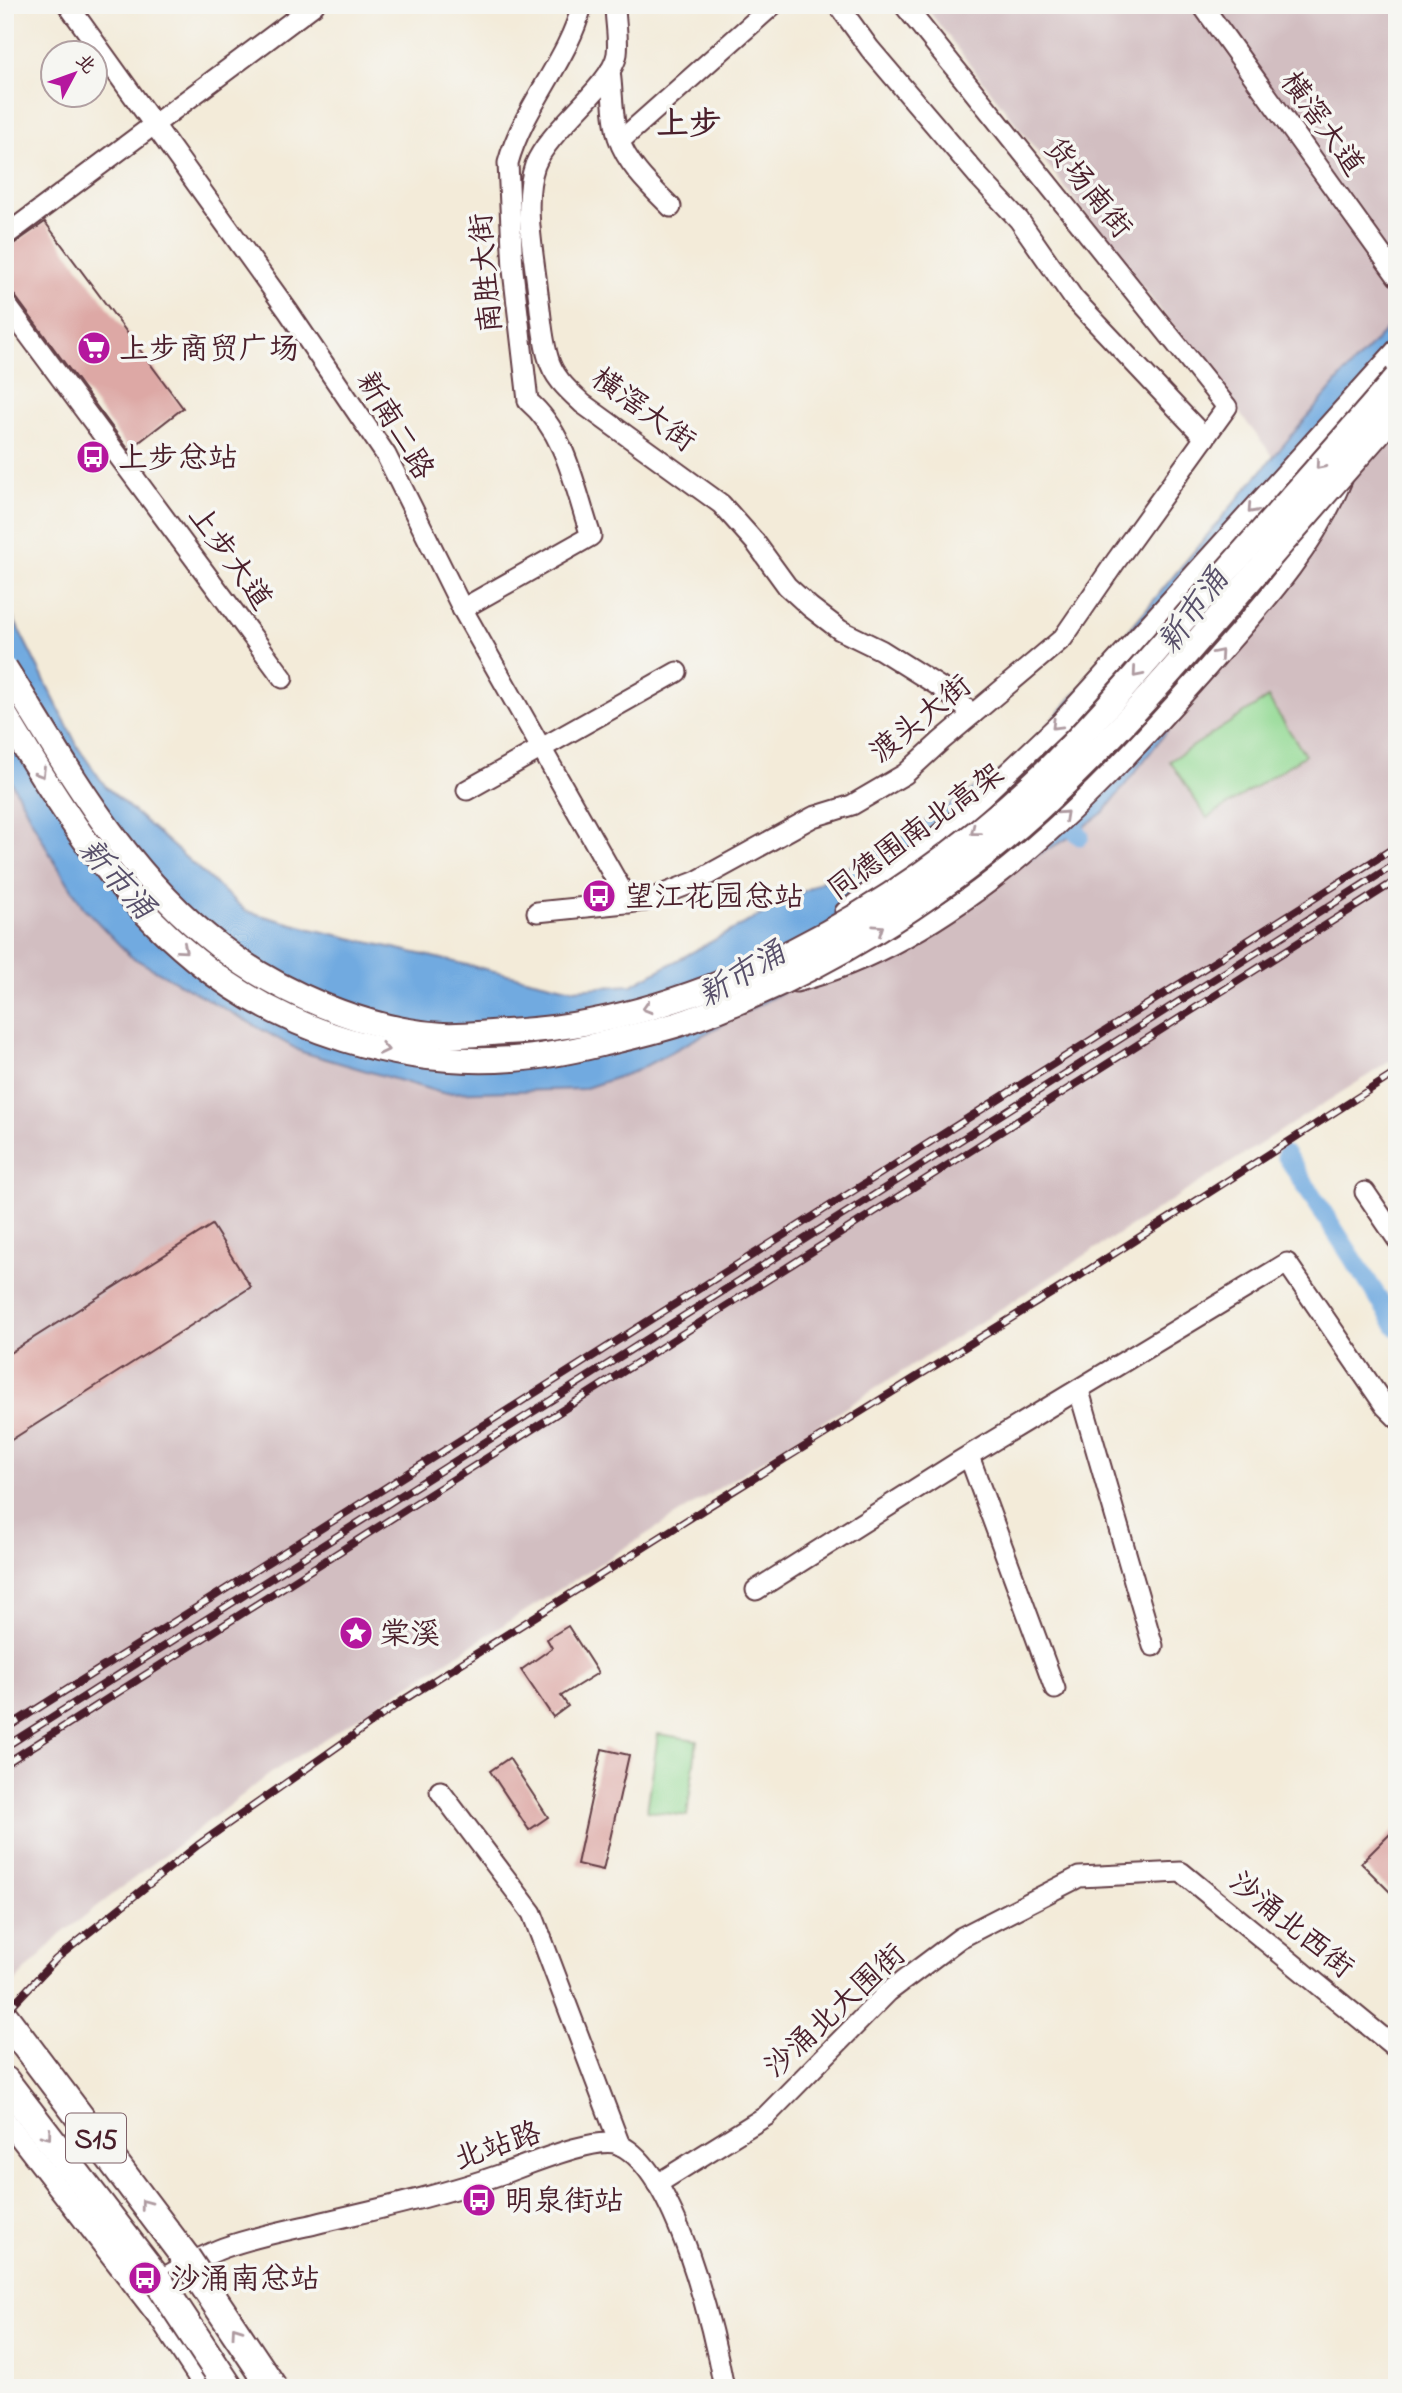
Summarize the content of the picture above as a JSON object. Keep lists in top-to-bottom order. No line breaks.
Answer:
{"streets":{"highway":["S15"],"main road":["同德围南北高架"],"street":["横滘大道","货场南街","南胜大街","横滘大街","新南二路","上步大道","渡头大街","沙涌北西街","沙涌北大围街","北站路"]},"crossings":[["货场南街","渡头大街"],["南胜大街","新南二路"],["横滘大街","渡头大街"],["新南二路","渡头大街"],["沙涌北西街","沙涌北大围街"]],"districts":["上步"],"water":["新市涌"],"places":{"supermarket":["上步商贸广场"],"bus stop":["上步总站","望江花园总站","明泉街站","沙涌南总站"],"place":["棠溪"]},"north":"top right"}
